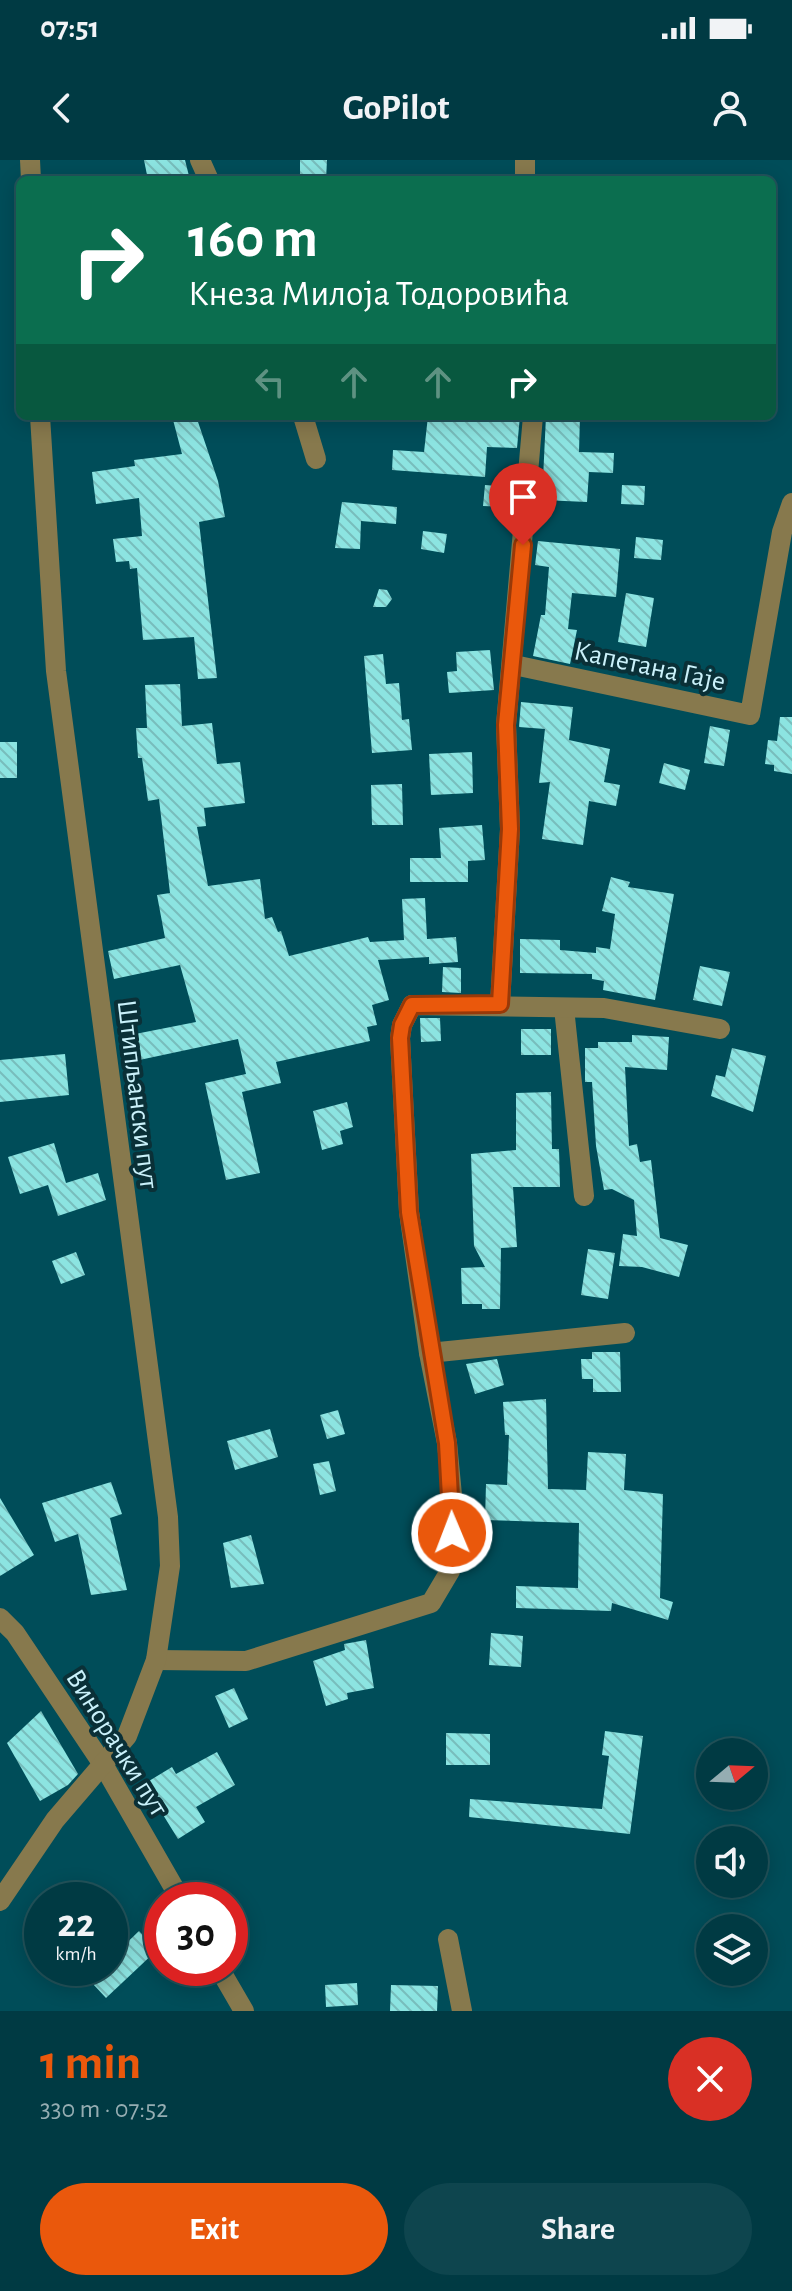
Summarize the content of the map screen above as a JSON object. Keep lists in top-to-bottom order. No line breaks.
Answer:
{"streets":{"street":["Капетана Гаје","Штипљански пут","Винорачки пут"]},"crossings":[["Штипљански пут","Винорачки пут"]],"north":"right","page":{"status":"07:51","header":"GoPilot","turn":["160 m","Кнеза Милоја Тодоровића"],"speed":"22 km/h","limit":"30","heading":["1 min","330 m · 07:52"],"buttons":["Exit","Share"]}}
